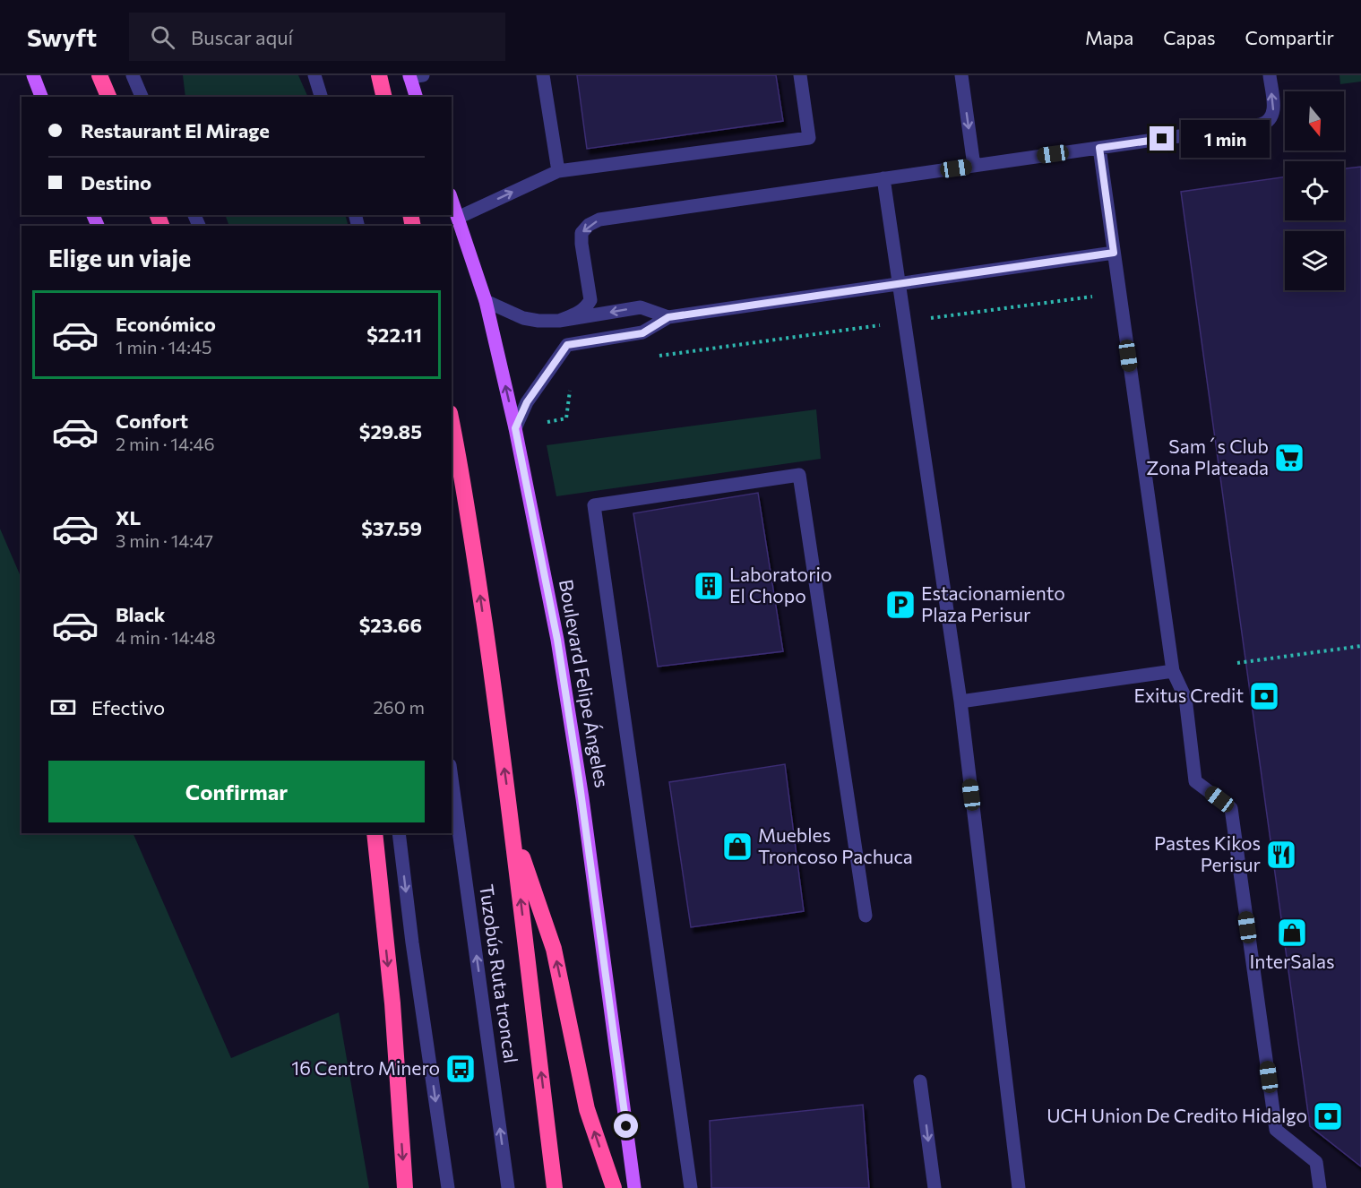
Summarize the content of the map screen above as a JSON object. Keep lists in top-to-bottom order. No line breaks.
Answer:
{"streets":{"main road":["Boulevard Felipe Ángeles"],"lane":["Tuzobús Ruta troncal"]},"places":{"supermarket":["Sam´s Club Zona Plateada"],"building":["Laboratorio El Chopo"],"parking":["Estacionamiento Plaza Perisur"],"bank":["Exitus Credit","UCH Union De Credito Hidalgo"],"shop":["Muebles Troncoso Pachuca","InterSalas"],"restaurant":["Pastes Kikos Perisur"],"bus stop":["16 Centro Minero"]},"north":"bottom","page":{"header":"Swyft","search":"Buscar aquí","nav":["Mapa","Capas","Compartir"],"banner":["Restaurant El Mirage","Destino"],"bubble":"1 min","heading":"Elige un viaje","list":[{"name":"Económico","note":"1 min · 14:45","value":"$22.11"},{"name":"Confort","note":"2 min · 14:46","value":"$29.85"},{"name":"XL","note":"3 min · 14:47","value":"$37.59"},{"name":"Black","note":"4 min · 14:48","value":"$23.66"}],"pay":["Efectivo","260 m"],"buttons":"Confirmar"}}
